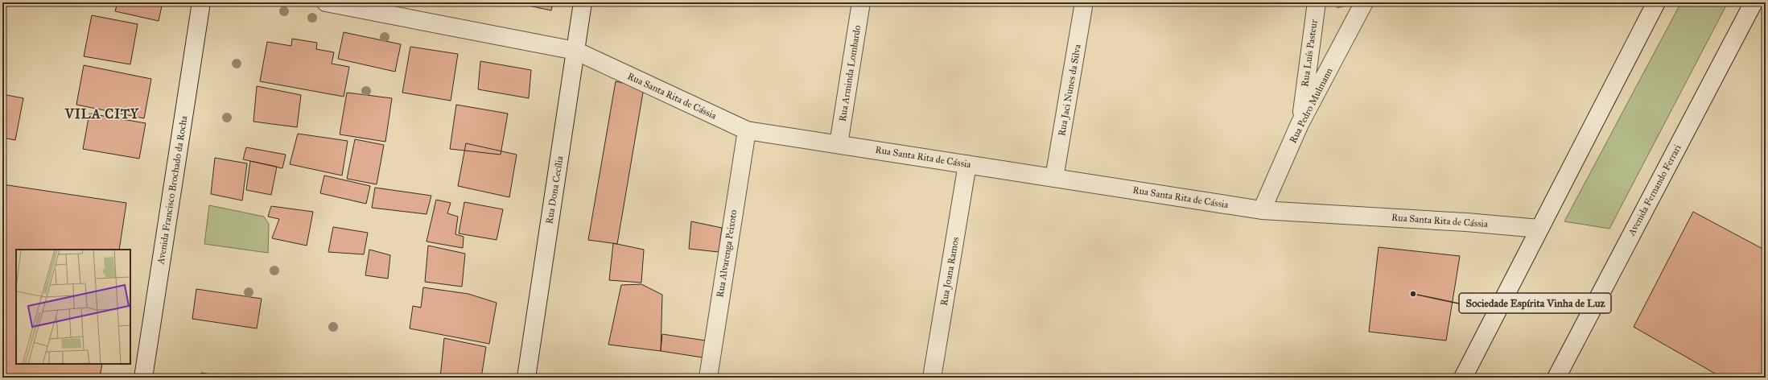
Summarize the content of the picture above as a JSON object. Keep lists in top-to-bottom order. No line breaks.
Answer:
{"streets":{"street":["Rua Luís Pasteur","Rua Arminda Lombardo","Rua Jaci Nunes da Silva","Rua Santa Rita de Cássia","Rua Pedro Mulmann","Avenida Francisco Brochado da Rocha","Rua Dona Cecília","Avenida Fernando Ferrari","Rua Alvarenga Peixoto","Rua Joana Ramos"]},"crossings":[["Rua Luís Pasteur","Rua Pedro Mulmann"],["Rua Arminda Lombardo","Rua Santa Rita de Cássia"],["Rua Jaci Nunes da Silva","Rua Santa Rita de Cássia"],["Rua Santa Rita de Cássia","Rua Pedro Mulmann"],["Rua Santa Rita de Cássia","Rua Dona Cecília"],["Rua Santa Rita de Cássia","Rua Alvarenga Peixoto"],["Rua Santa Rita de Cássia","Rua Joana Ramos"]],"districts":["VILA CITY"],"places":["Sociedade Espírita Vinha de Luz"]}
